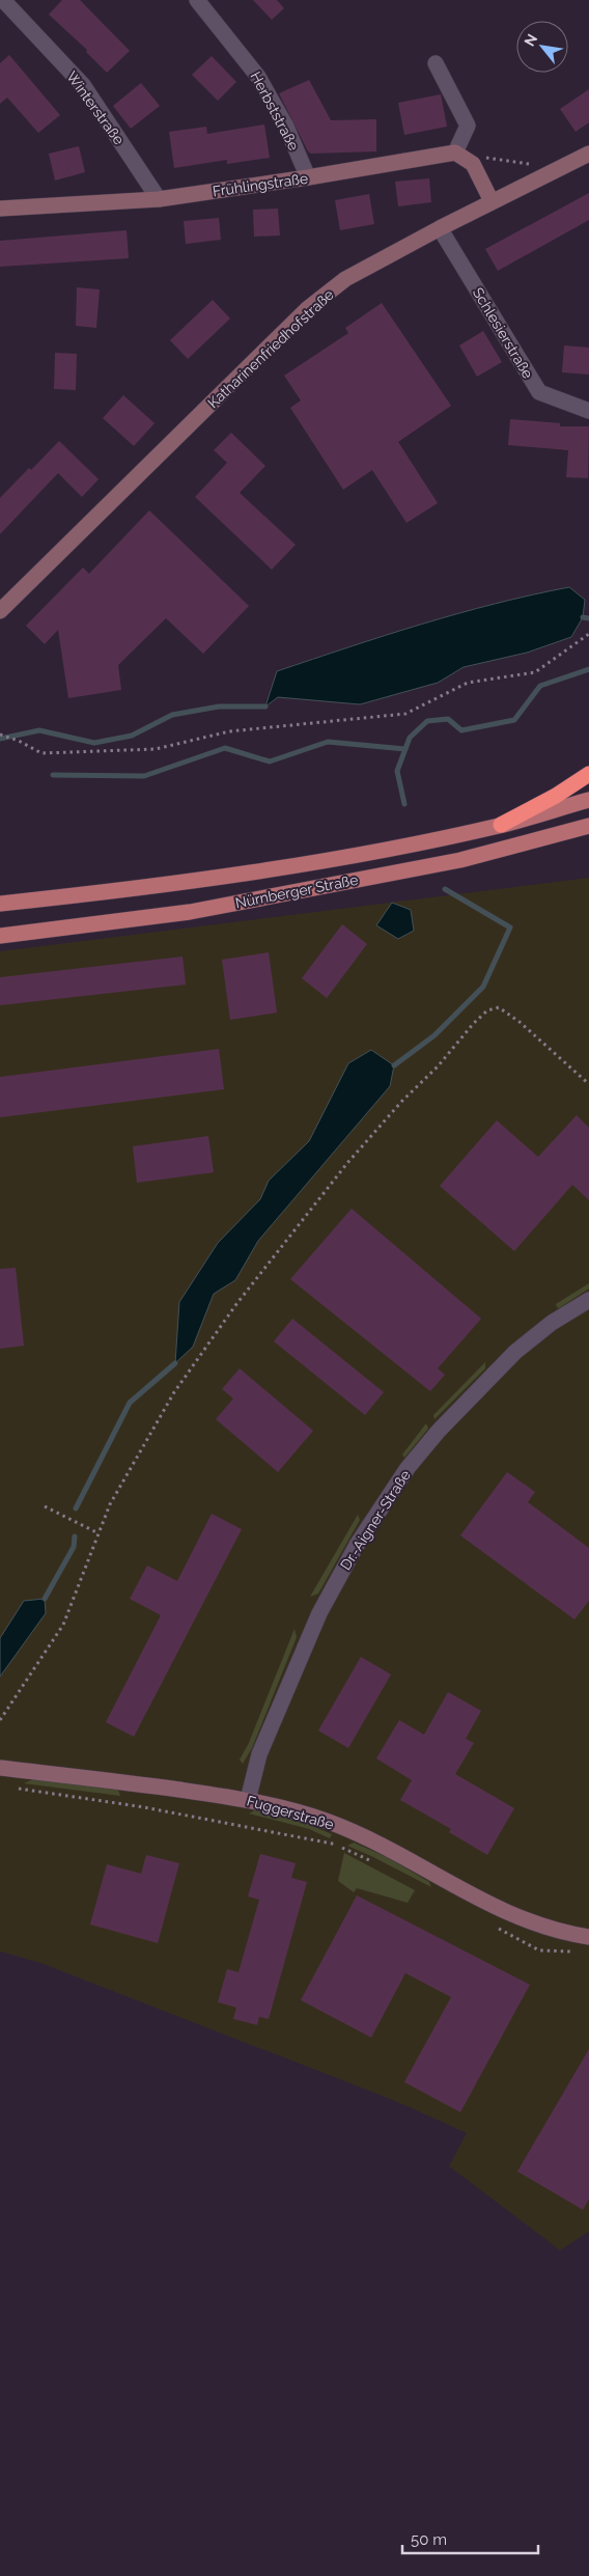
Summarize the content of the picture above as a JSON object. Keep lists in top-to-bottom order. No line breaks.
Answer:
{"streets":{"main road":["Nürnberger Straße"],"street":["Winterstraße","Herbststraße","Frühlingstraße","Schlesierstraße","Katharinenfriedhofstraße","Dr.-Aigner-Straße","Fuggerstraße"]},"crossings":[["Winterstraße","Frühlingstraße"],["Herbststraße","Frühlingstraße"],["Schlesierstraße","Katharinenfriedhofstraße"],["Dr.-Aigner-Straße","Fuggerstraße"]],"scale_bar":"50 m","north":"top left"}
